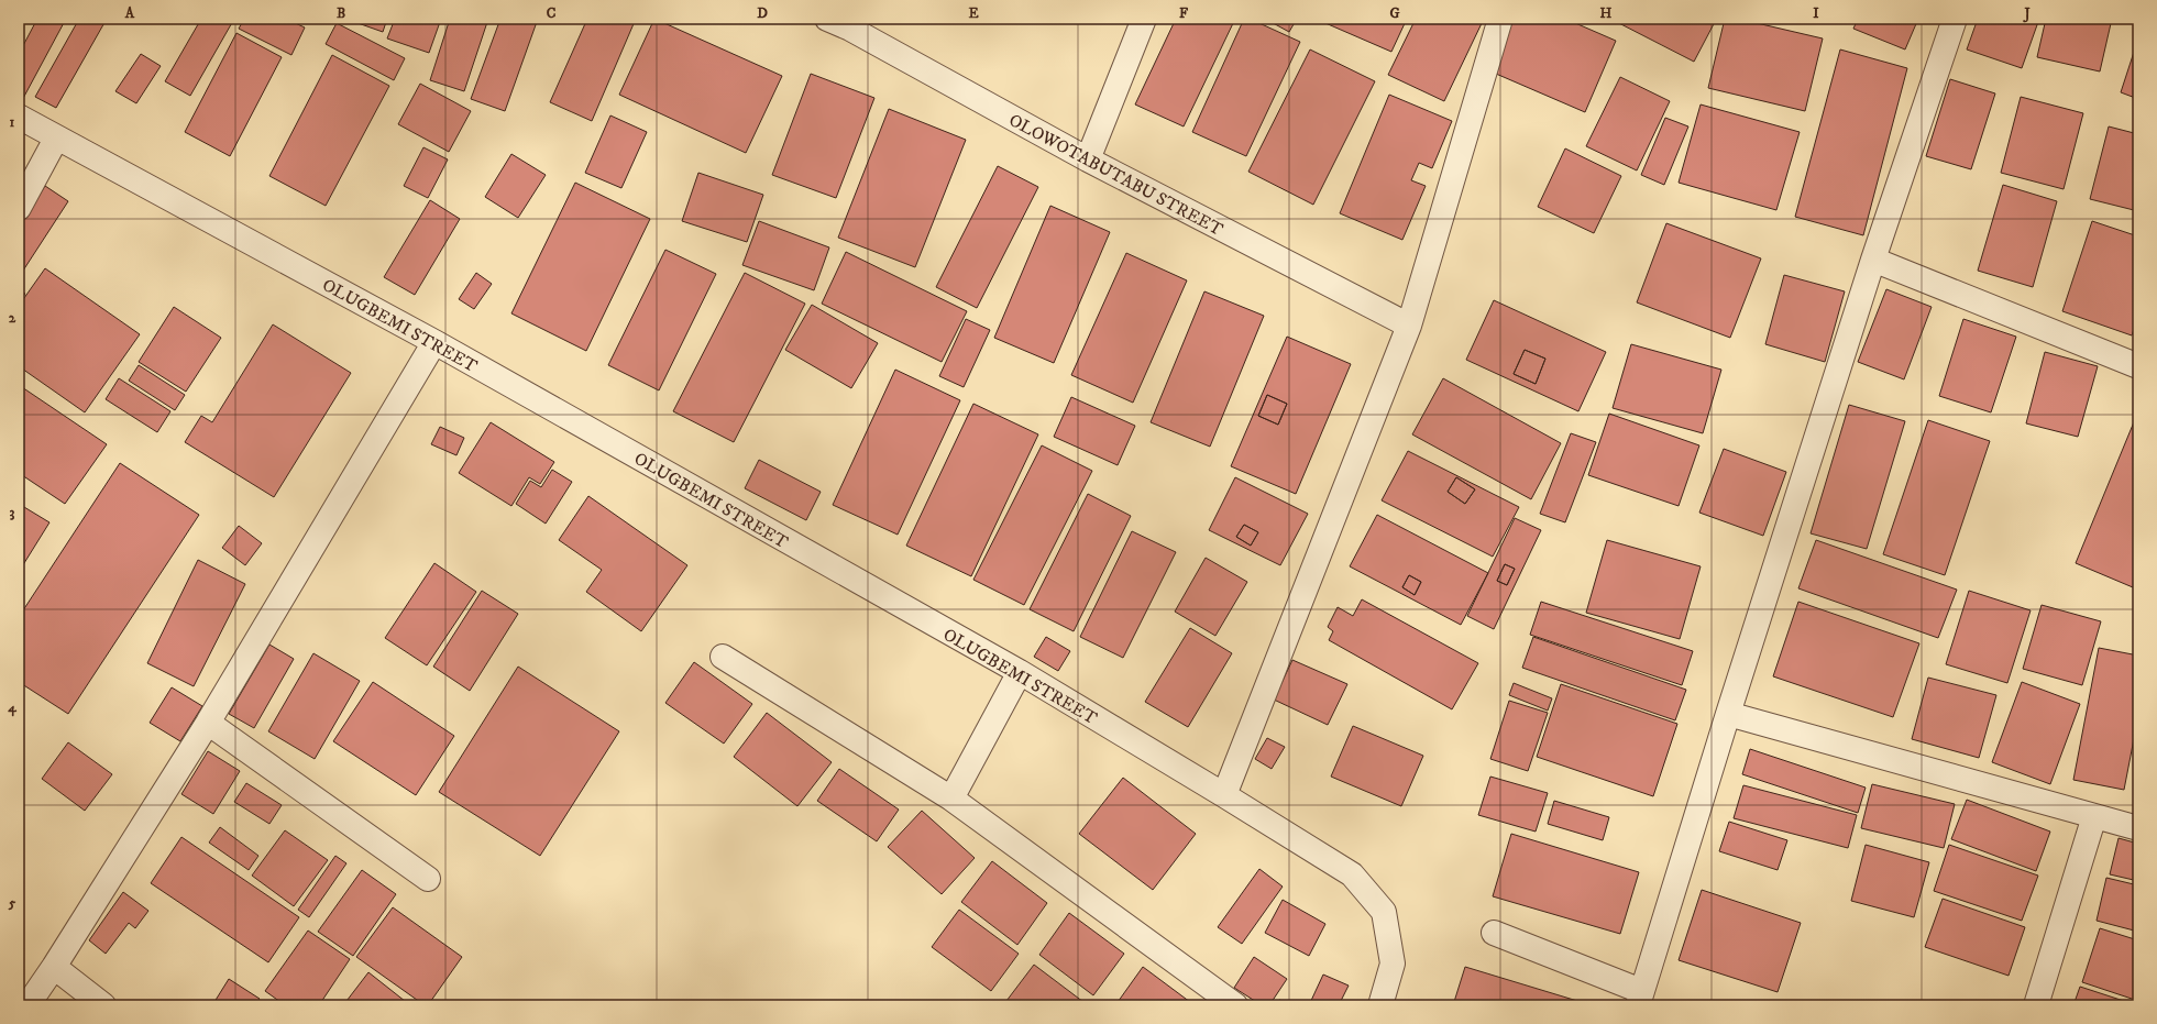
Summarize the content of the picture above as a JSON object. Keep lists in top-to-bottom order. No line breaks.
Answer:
{"streets":{"street":["OLOWOTABUTABU STREET","OLUGBEMI STREET"]},"grid":{"columns":["A","B","C","D","E","F","G","H","I","J"],"rows":["1","2","3","4","5"]}}
